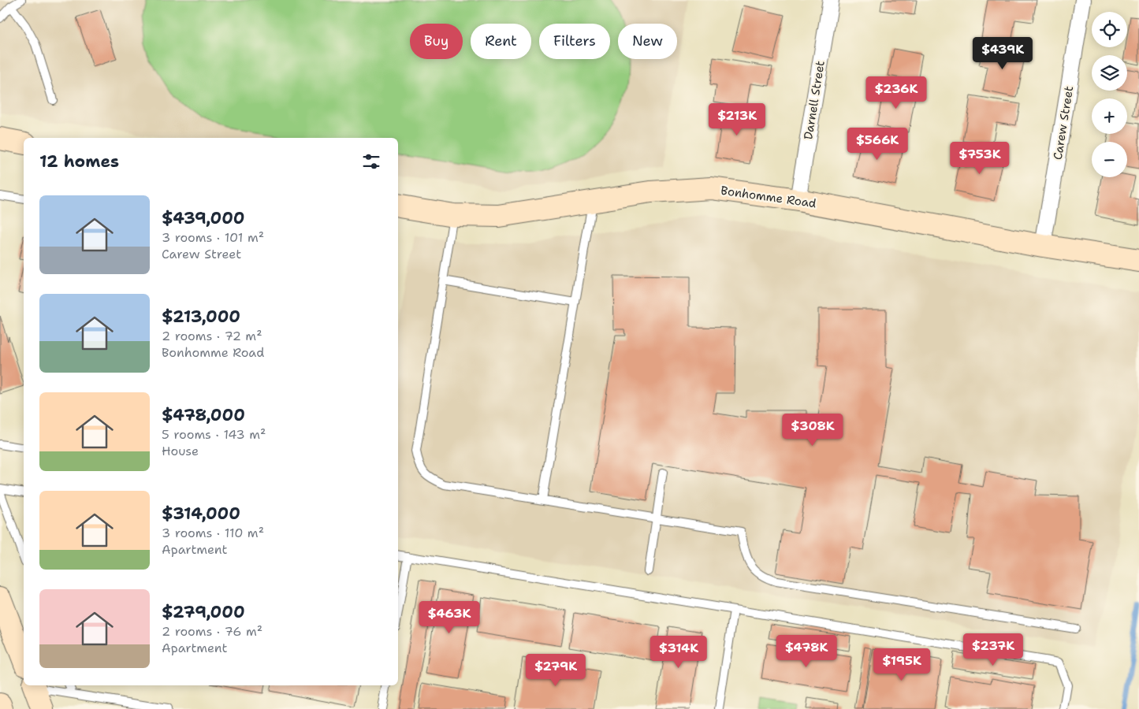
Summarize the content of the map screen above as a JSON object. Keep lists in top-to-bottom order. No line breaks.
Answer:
{"streets":{"street":["Darnell Street","Carew Street","Bonhomme Road"]},"crossings":[["Darnell Street","Bonhomme Road"],["Carew Street","Bonhomme Road"]],"page":{"map_buttons":["+","−"],"chip":["Buy","Rent","Filters","New"],"price":["$439K","$236K","$213K","$566K","$753K","$308K","$463K","$237K","$478K","$314K","$195K","$279K"],"heading":"12 homes","list":[{"name":"$439,000","note":"3 rooms · 101 m² · Carew Street"},{"name":"$213,000","note":"2 rooms · 72 m² · Bonhomme Road"},{"name":"$478,000","note":"5 rooms · 143 m² · House"},{"name":"$314,000","note":"3 rooms · 110 m² · Apartment"},{"name":"$279,000","note":"2 rooms · 76 m² · Apartment"}]}}
